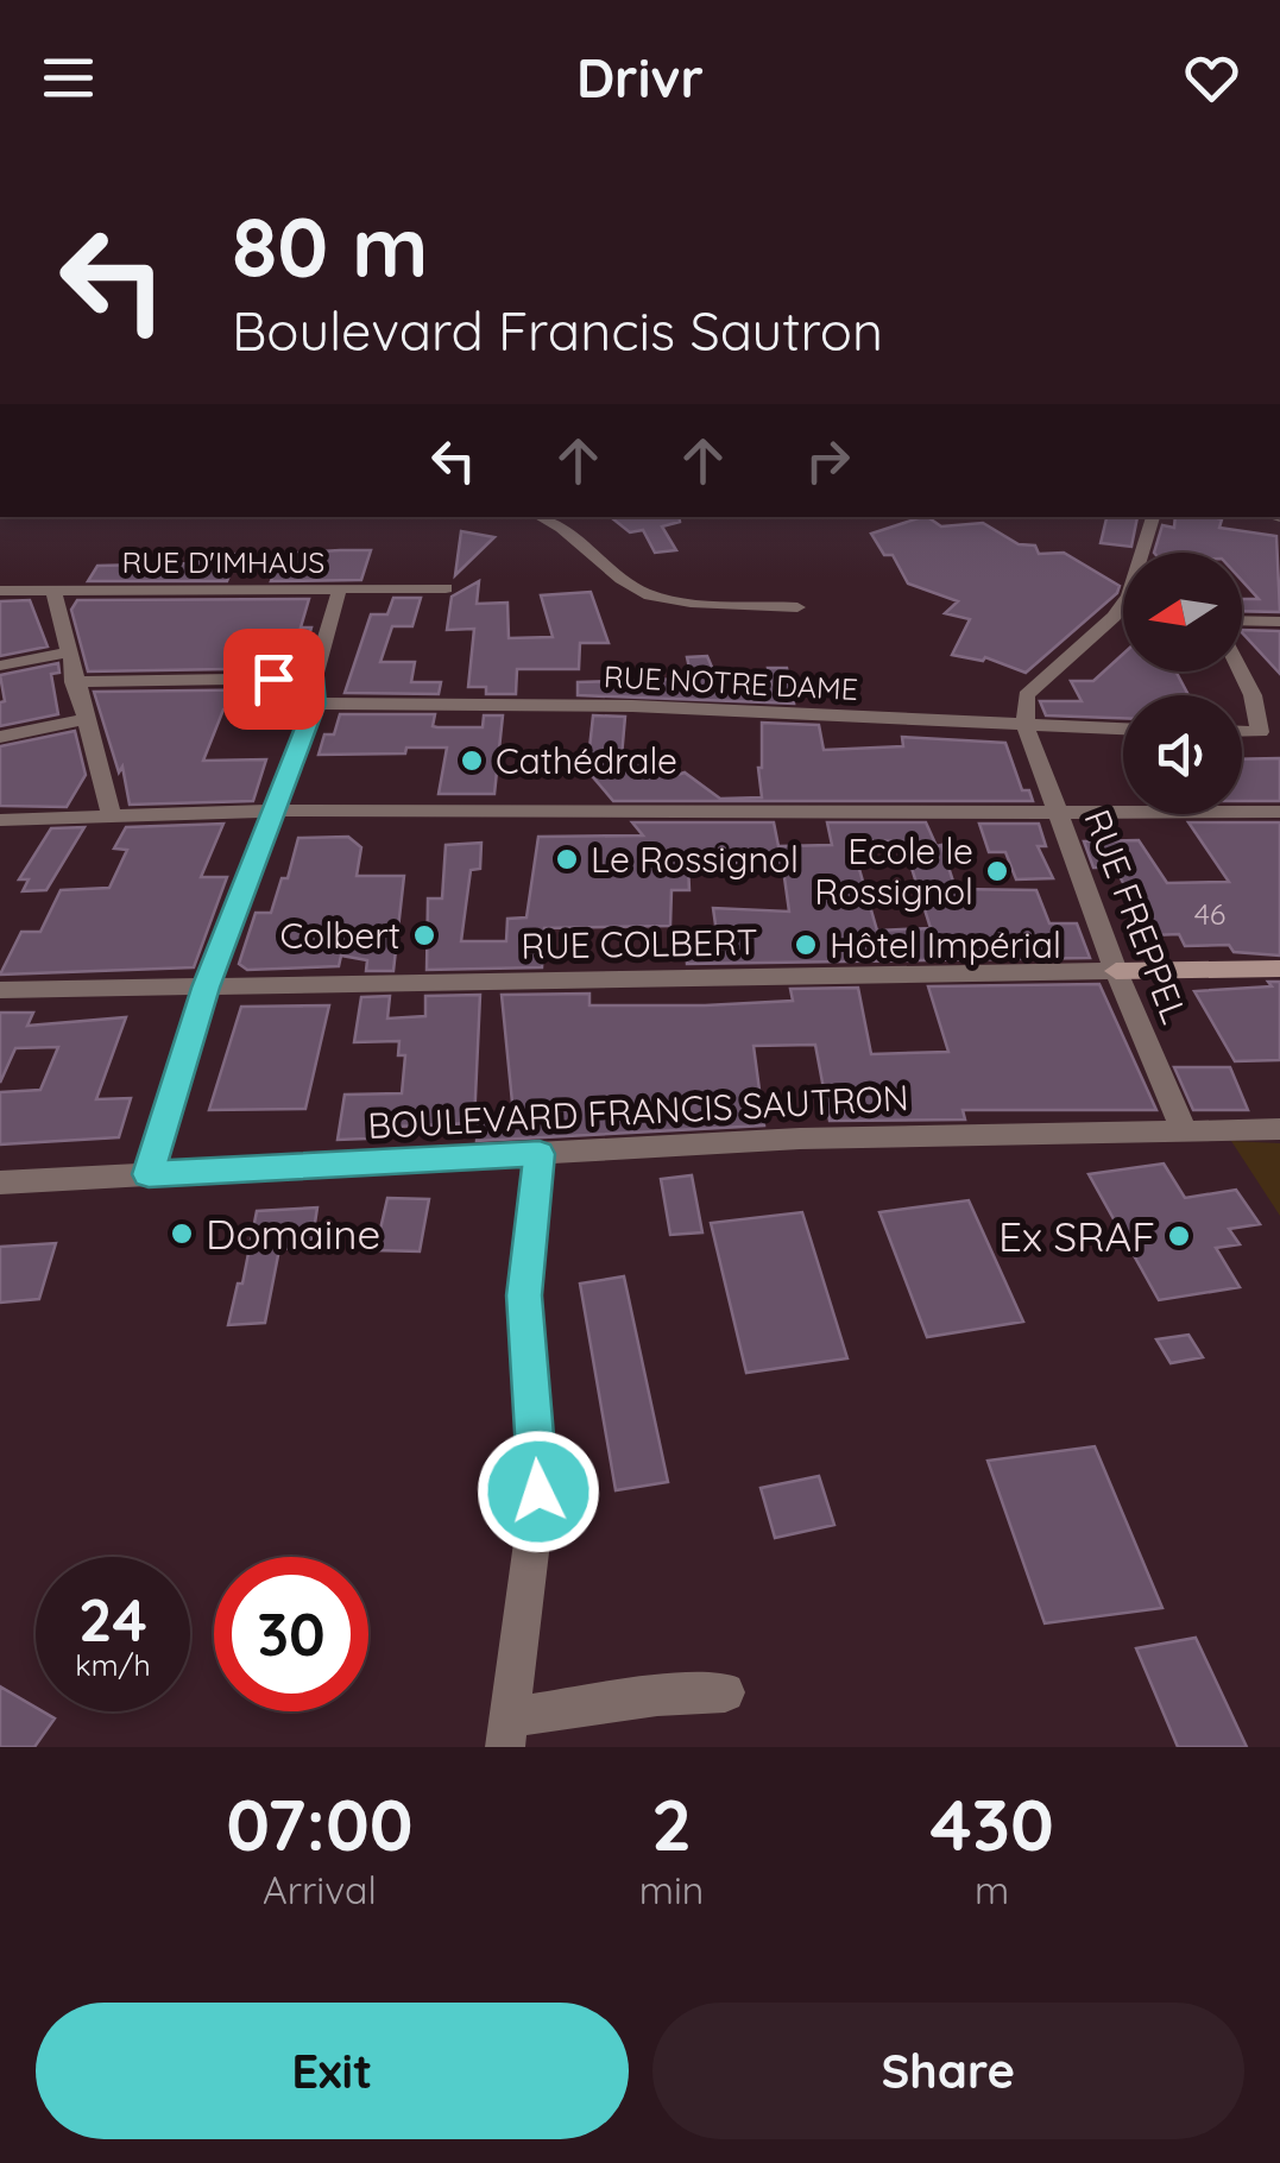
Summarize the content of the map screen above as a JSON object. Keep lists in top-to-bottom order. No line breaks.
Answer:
{"streets":{"main road":["RUE COLBERT"],"street":["RUE D'IMHAUS","RUE NOTRE DAME","RUE FREPPEL","BOULEVARD FRANCIS SAUTRON"]},"crossings":[["RUE NOTRE DAME","RUE FREPPEL"],["RUE FREPPEL","RUE COLBERT"],["RUE FREPPEL","BOULEVARD FRANCIS SAUTRON"]],"places":["Cathédrale","Le Rossignol","Ecole le Rossignol","Colbert","Hôtel Impérial","Domaine","Ex SRAF"],"house_numbers":["46"],"north":"left","page":{"header":"Drivr","turn":["80 m","Boulevard Francis Sautron"],"speed":"24 km/h","limit":"30","eta":["07:00","Arrival","2","min","430","m"],"buttons":["Exit","Share"]}}
